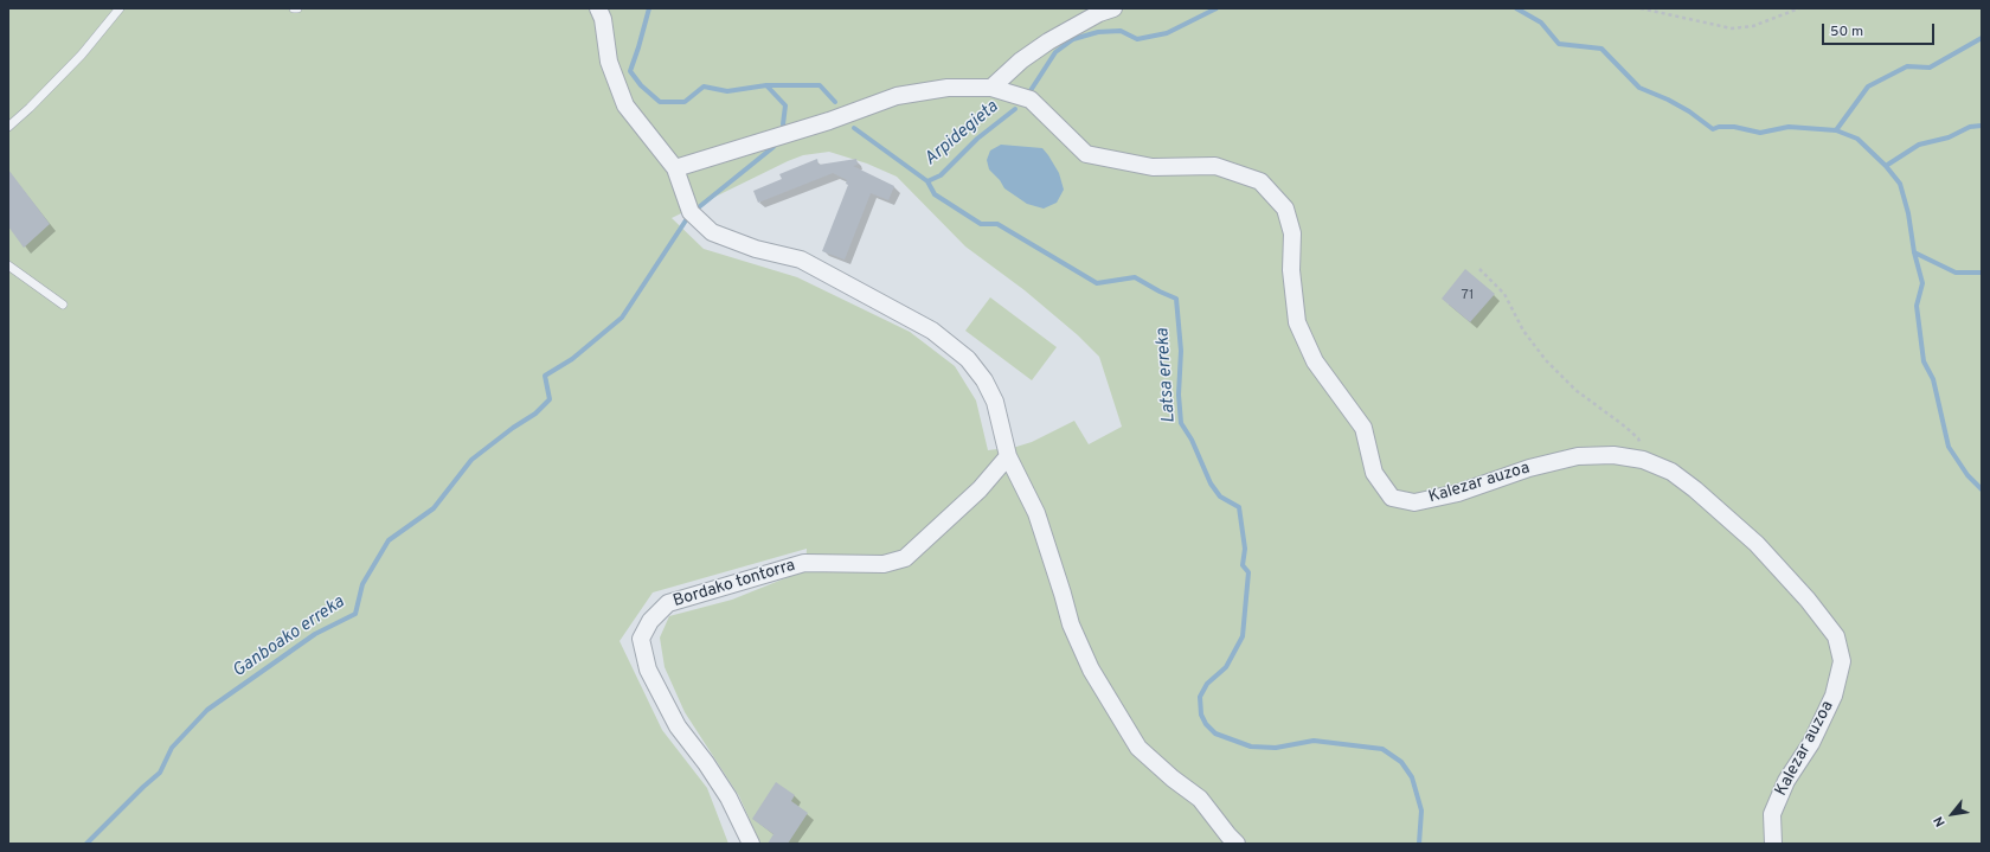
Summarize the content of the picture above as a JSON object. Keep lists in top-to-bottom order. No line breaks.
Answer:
{"streets":{"street":["Kalezar auzoa","Bordako tontorra"]},"water":["Arpidegieta","Latsa erreka","Ganboako erreka"],"house_numbers":["71"],"scale_bar":"50 m","north":"bottom left"}
